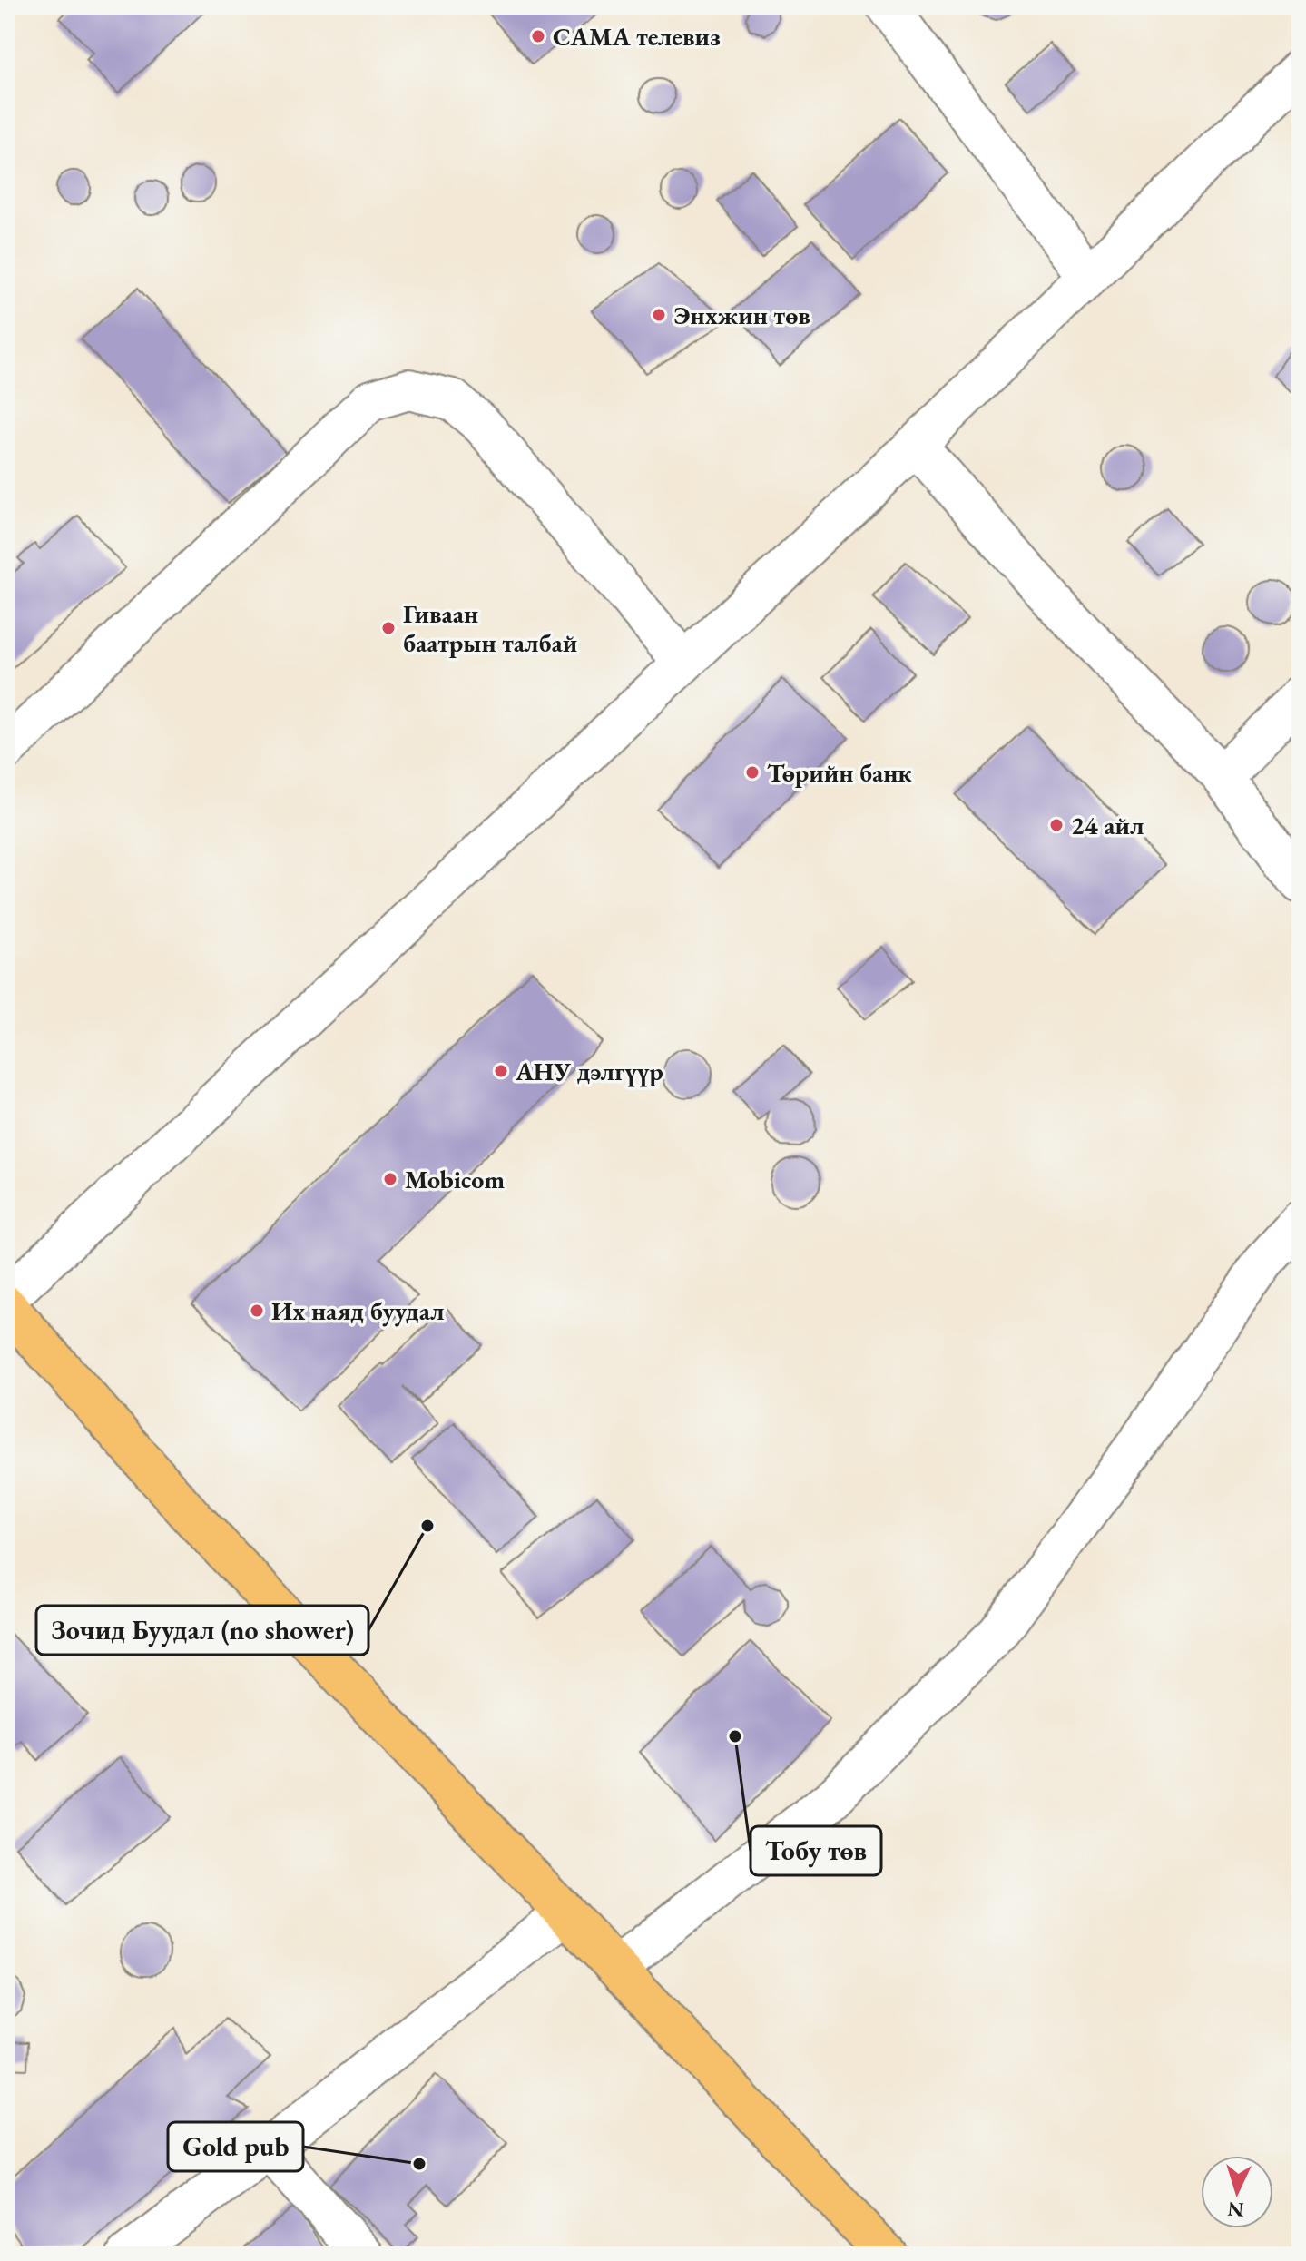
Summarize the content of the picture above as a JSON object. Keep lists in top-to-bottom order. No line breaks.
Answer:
{"places":["САМА телевиз","Энхжин төв","Гиваан баатрын талбай","Төрийн банк","24 айл","АНУ дэлгүүр","Mobicom","Их наяд буудал","Зочид Буудал (no shower)","Тобу төв","Gold pub"],"north":"bottom"}
